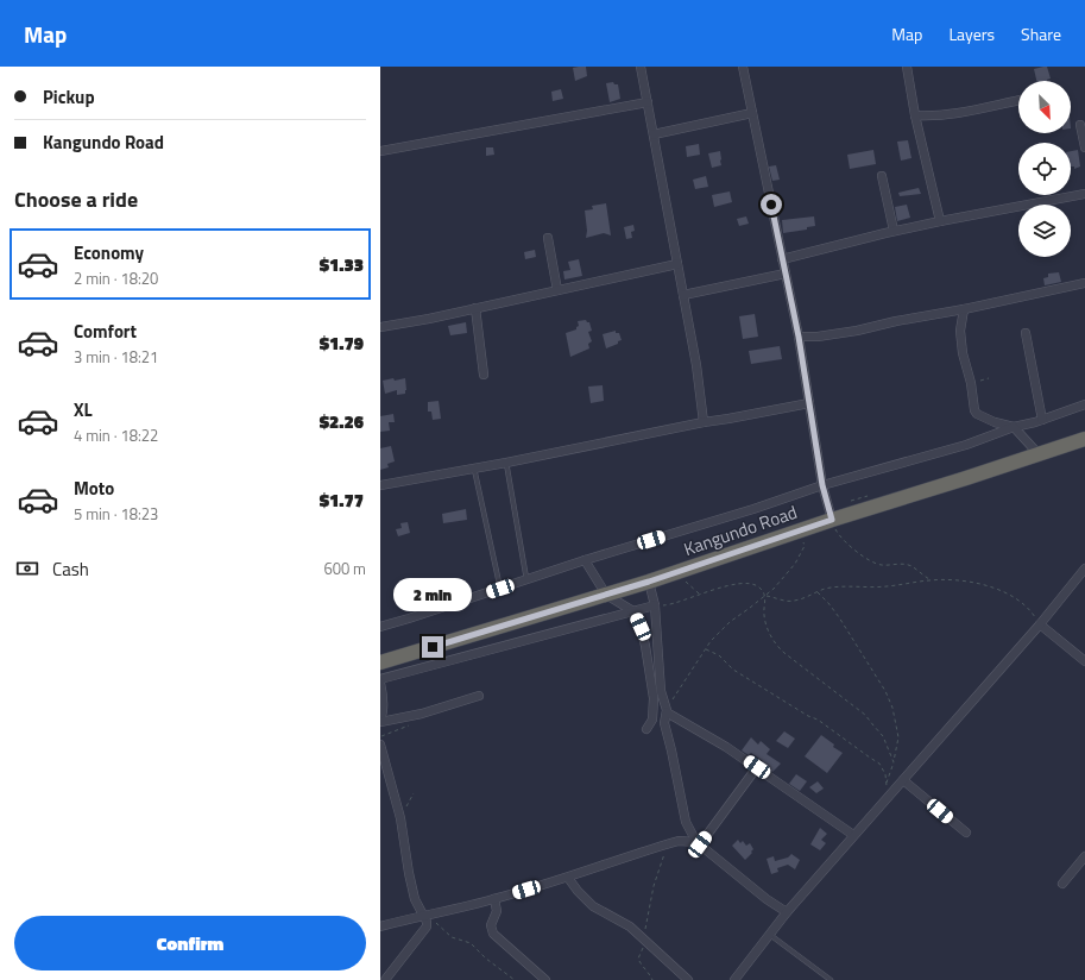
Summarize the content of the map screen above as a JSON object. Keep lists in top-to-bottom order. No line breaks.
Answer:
{"streets":{"highway":["Kangundo Road"]},"north":"bottom right","page":{"header":"Map","nav":["Map","Layers","Share"],"banner":["Pickup","Kangundo Road"],"heading":"Choose a ride","list":[{"name":"Economy","note":"2 min · 18:20","value":"$1.33"},{"name":"Comfort","note":"3 min · 18:21","value":"$1.79"},{"name":"XL","note":"4 min · 18:22","value":"$2.26"},{"name":"Moto","note":"5 min · 18:23","value":"$1.77"}],"pay":["Cash","600 m"],"bubble":"2 min","buttons":"Confirm"}}
